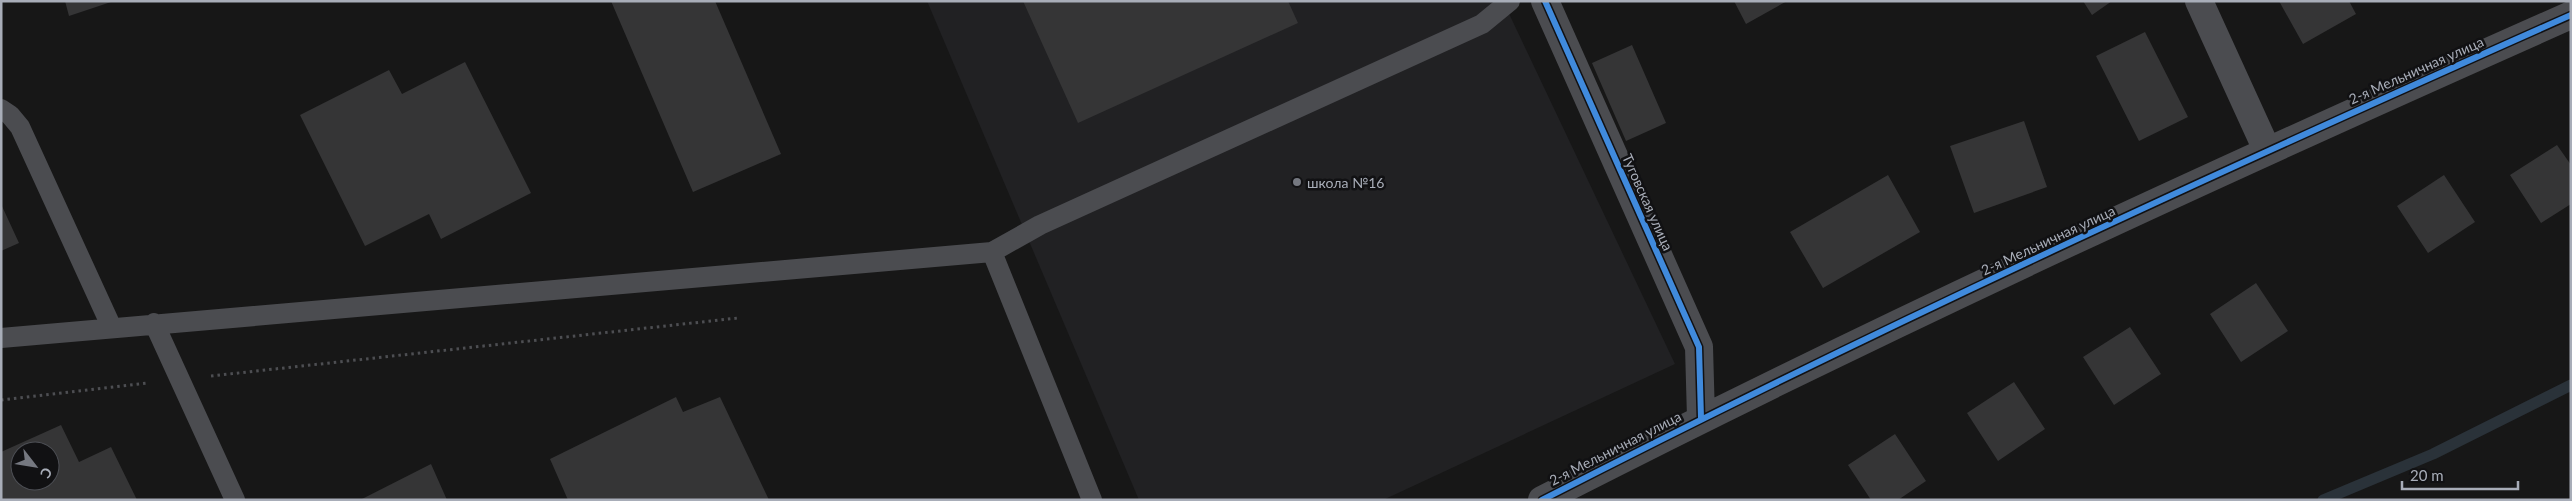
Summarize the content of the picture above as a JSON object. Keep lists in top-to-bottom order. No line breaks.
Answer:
{"streets":{"street":["2-я Мельничная улица","Туговская улица"]},"crossings":[["2-я Мельничная улица","Туговская улица"]],"places":["школа №16"],"scale_bar":"20 m","north":"bottom right"}
